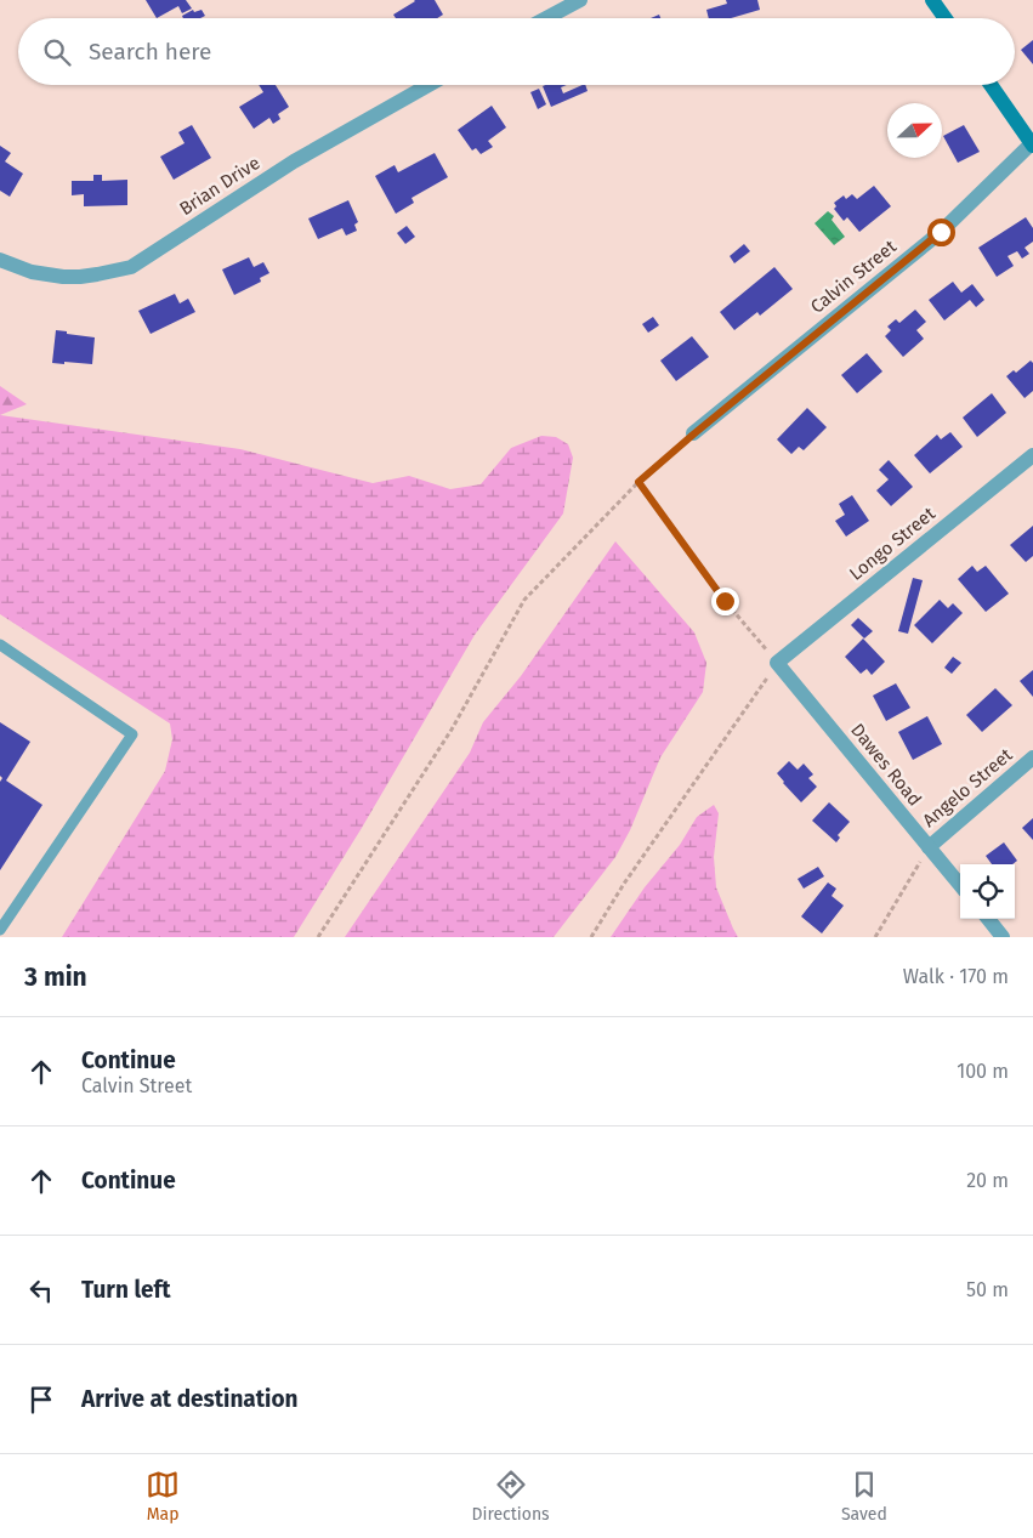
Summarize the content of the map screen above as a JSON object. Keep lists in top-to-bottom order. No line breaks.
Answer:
{"streets":{"street":["Brian Drive","Calvin Street","Longo Street","Dawes Road","Angelo Street"]},"crossings":[["Longo Street","Dawes Road"],["Dawes Road","Angelo Street"]],"north":"right","page":{"search":"Search here","heading":["3 min","Walk · 170 m"],"list":[["Continue","Calvin Street","100 m"],["Continue","20 m"],["Turn left","50 m"],"Arrive at destination"],"nav":["Map","Directions","Saved"]}}
